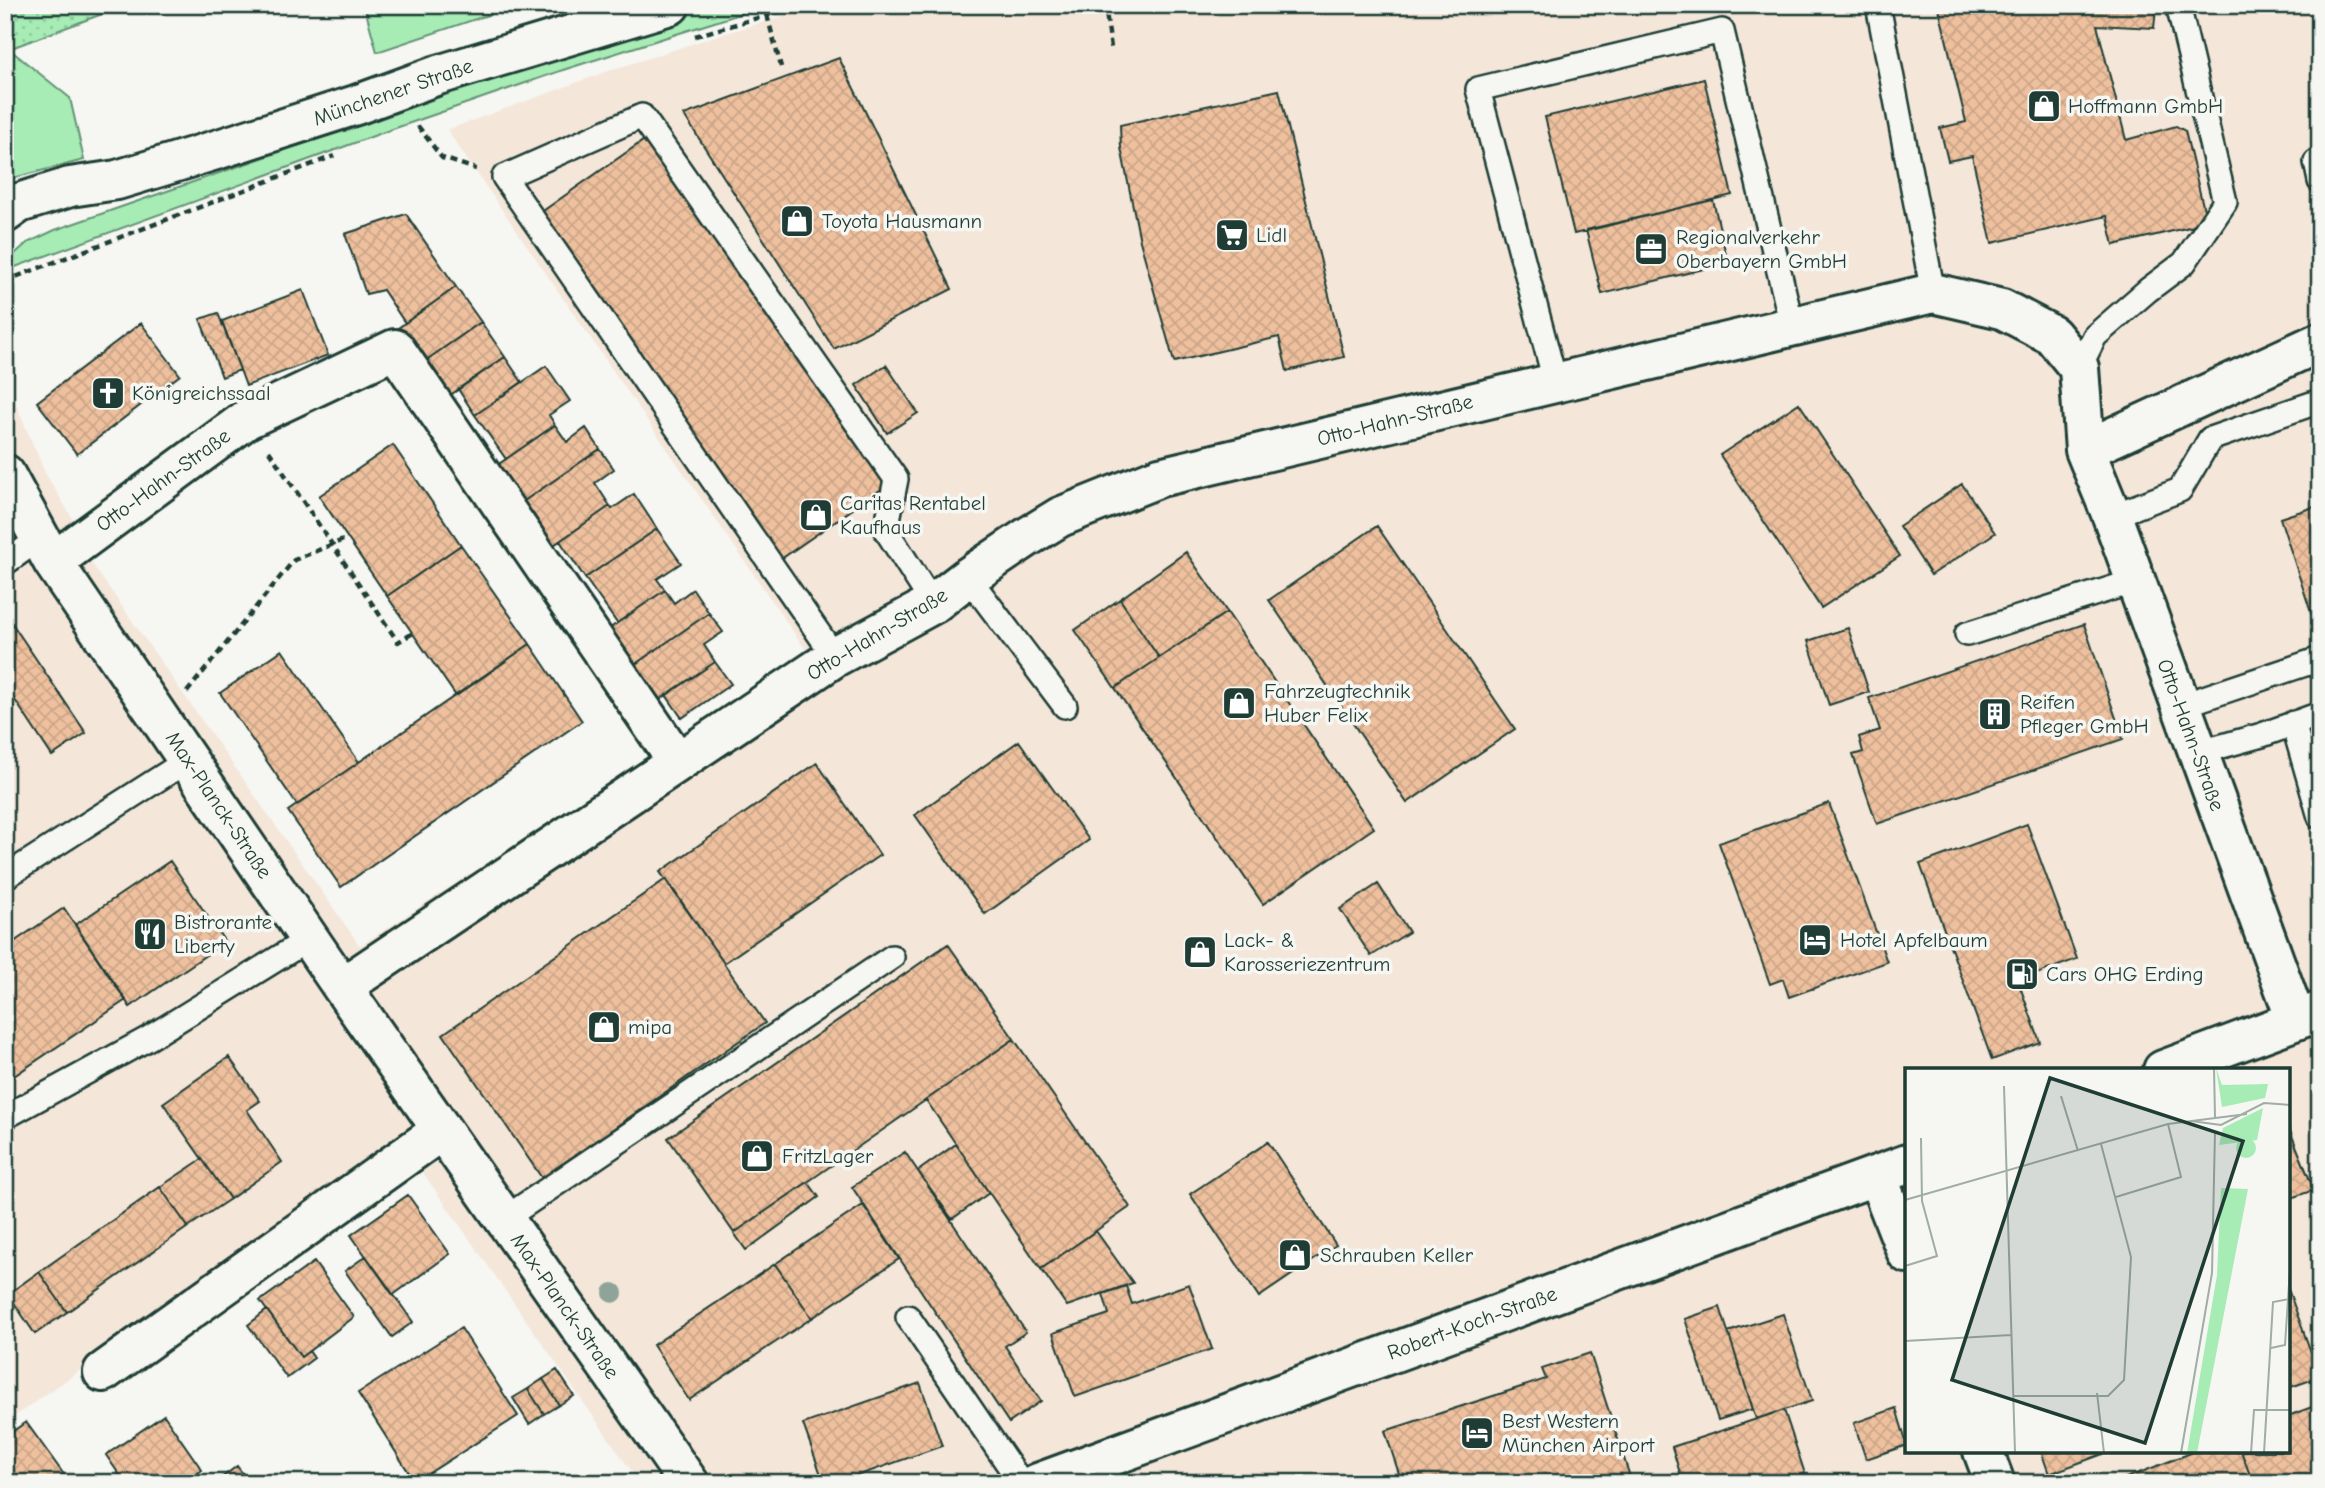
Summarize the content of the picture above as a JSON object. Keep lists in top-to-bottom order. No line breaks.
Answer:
{"streets":{"street":["Münchener Straße","Otto-Hahn-Straße","Max-Planck-Straße","Robert-Koch-Straße"]},"crossings":[["Otto-Hahn-Straße","Max-Planck-Straße"]],"places":{"shop":["Hoffmann GmbH","Toyota Hausmann","Caritas Rentabel Kaufhaus","Fahrzeugtechnik Huber Felix","Lack- & Karosseriezentrum","mipa","FritzLager","Schrauben Keller"],"supermarket":["Lidl"],"office":["Regionalverkehr Oberbayern GmbH"],"church":["Königreichssaal"],"building":["Reifen Pfleger GmbH"],"restaurant":["Bistrorante Liberty"],"hotel":["Hotel Apfelbaum","Best Western München Airport"],"fuel station":["Cars OHG Erding"]}}
